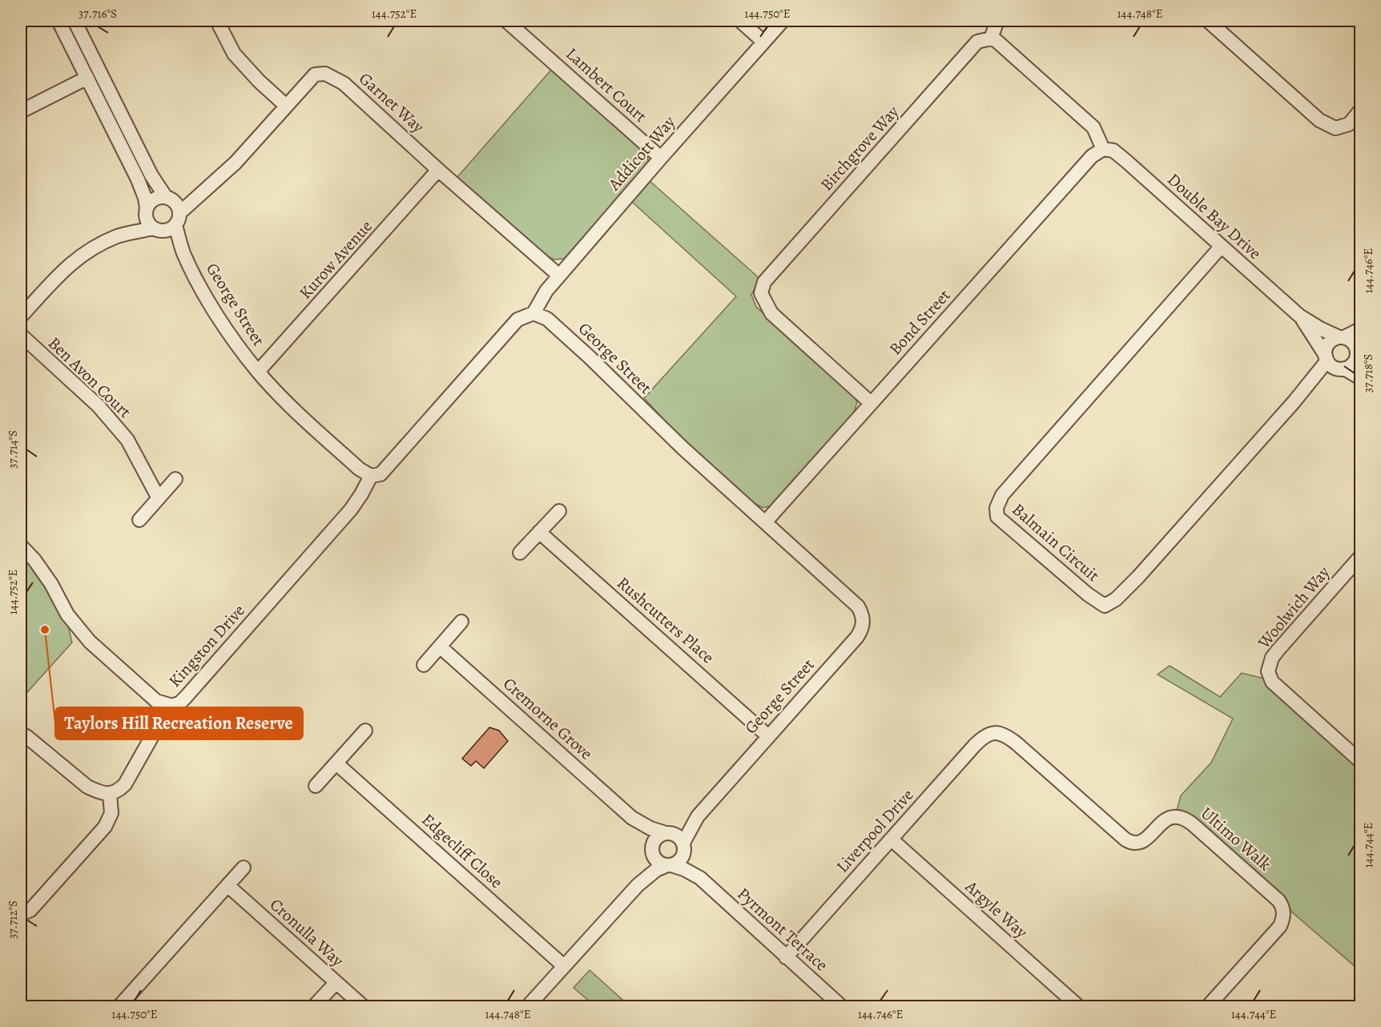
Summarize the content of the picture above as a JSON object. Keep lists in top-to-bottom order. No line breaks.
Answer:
{"streets":{"street":["Lambert Court","Garnet Way","Birchgrove Way","Addicott Way","Double Bay Drive","Kurow Avenue","George Street","Bond Street","Ben Avon Court","Balmain Circuit","Woolwich Way","Rushcutters Place","Kingston Drive","Cremorne Grove","Liverpool Drive","Ultimo Walk","Edgecliff Close","Argyle Way","Pyrmont Terrace","Cronulla Way"]},"crossings":[["Lambert Court","Addicott Way"],["Garnet Way","Addicott Way"],["Garnet Way","Kurow Avenue"],["Garnet Way","George Street"],["Birchgrove Way","Bond Street"],["Addicott Way","George Street"],["Double Bay Drive","Bond Street"],["Double Bay Drive","Balmain Circuit"],["Kurow Avenue","George Street"],["George Street","Bond Street"],["George Street","Rushcutters Place"],["George Street","Kingston Drive"],["George Street","Cremorne Grove"],["George Street","Pyrmont Terrace"],["Cremorne Grove","Pyrmont Terrace"],["Liverpool Drive","Ultimo Walk"],["Liverpool Drive","Argyle Way"],["Liverpool Drive","Pyrmont Terrace"]],"places":["Taylors Hill Recreation Reserve"],"coordinates":["37.716°S","144.752°E","144.750°E","144.748°E","144.746°E","37.718°S","37.714°S","144.744°E","37.712°S"]}
